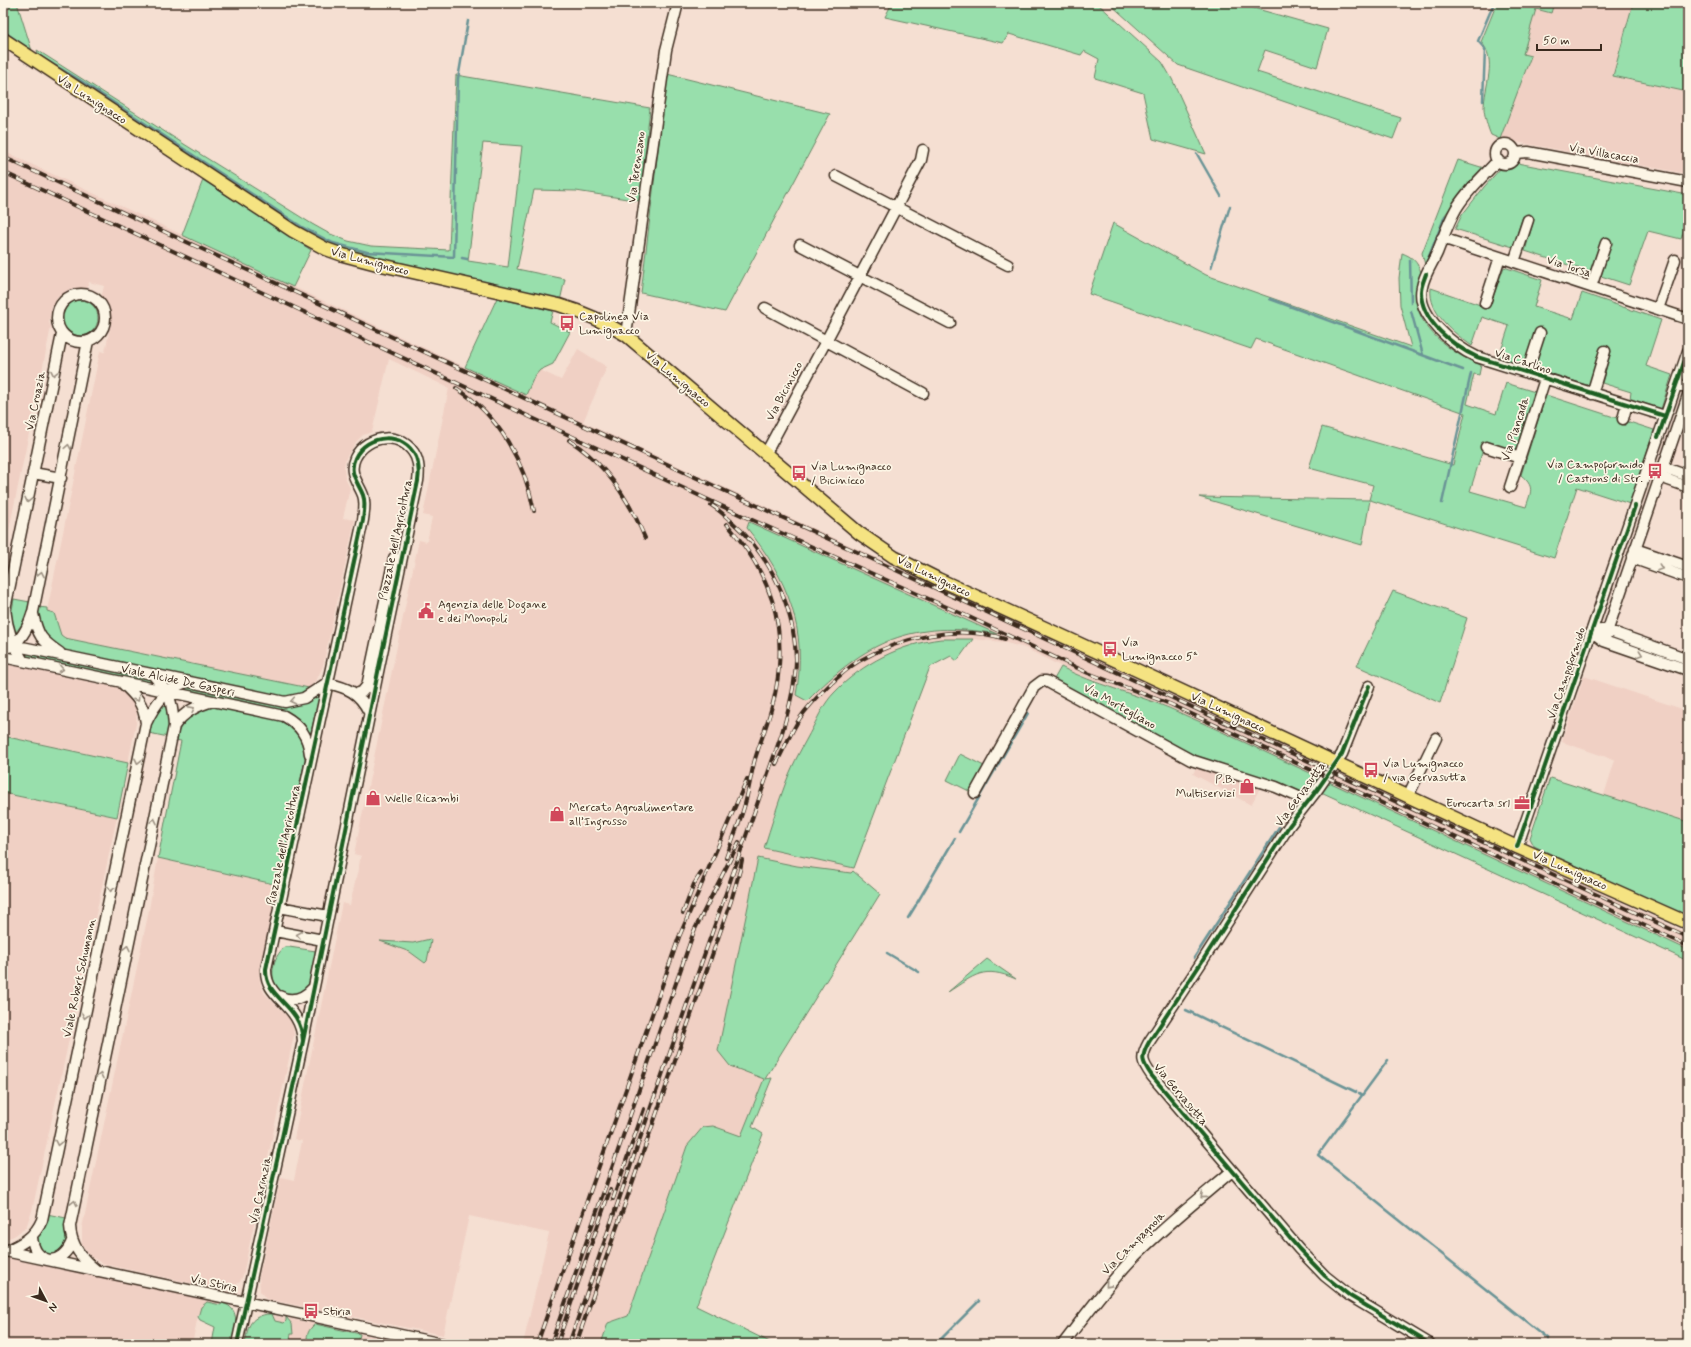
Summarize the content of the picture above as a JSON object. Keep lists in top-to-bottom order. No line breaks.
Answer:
{"streets":{"main road":["Via Lumignacco"],"street":["Via Villacaccia","Via Terenzano","Via Torsa","Via Carlino","Via Bicinicco","Via Croazia","Via Piancada","Piazzale dell'Agricoltura","Via Campoformido","Viale Alcide De Gasperi","Via Mortegliano","Via Gervasutta","Viale Robert Schumann","Via Carinzia","Via Campagnola","Via Stiria"]},"crossings":[["Via Lumignacco","Via Terenzano"],["Via Lumignacco","Via Bicinicco"],["Via Lumignacco","Via Campoformido"],["Via Lumignacco","Via Gervasutta"],["Via Villacaccia","Via Carlino"],["Via Torsa","Via Carlino"],["Via Carlino","Via Piancada"],["Via Carlino","Via Campoformido"],["Via Croazia","Viale Alcide De Gasperi"],["Piazzale dell'Agricoltura","Viale Alcide De Gasperi"],["Piazzale dell'Agricoltura","Via Carinzia"],["Viale Alcide De Gasperi","Viale Robert Schumann"],["Via Mortegliano","Via Gervasutta"],["Via Gervasutta","Via Campagnola"],["Via Carinzia","Via Stiria"]],"one_way":["Via Campagnola"],"places":{"bus stop":["Capolinea Via Lumignacco","Via Campoformido / Castions di Str.","Via Lumignacco / Bicinicco","Via Lumignacco 5ª","Via Lumignacco / via Gervasutta","Stiria"],"public building":["Agenzia delle Dogane e dei Monopoli"],"shop":["P.B. Multiservizi","Welle Ricambi","Mercato Agroalimentare all’Ingrosso"],"office":["Eurocarta srl"]},"scale_bar":"50 m","north":"bottom right"}
